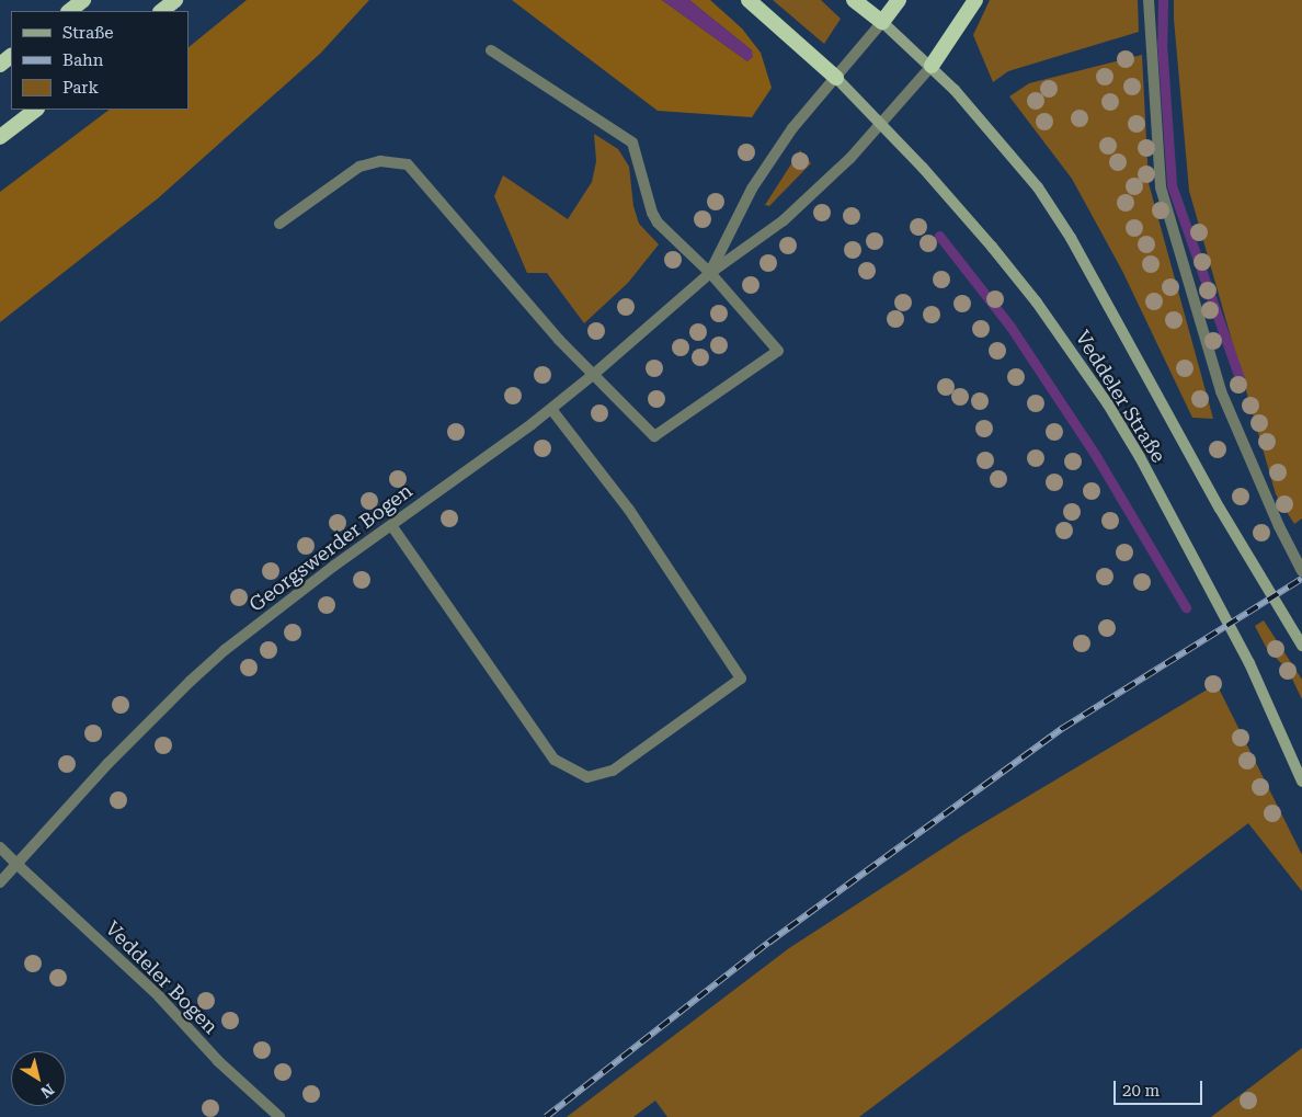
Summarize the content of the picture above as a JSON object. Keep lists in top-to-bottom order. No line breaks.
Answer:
{"streets":{"main road":["Veddeler Straße"],"street":["Georgswerder Bogen","Veddeler Bogen"]},"crossings":[["Veddeler Straße","Georgswerder Bogen"],["Georgswerder Bogen","Veddeler Bogen"]],"legend":["Straße","Bahn","Park"],"scale_bar":"20 m","north":"bottom right"}
